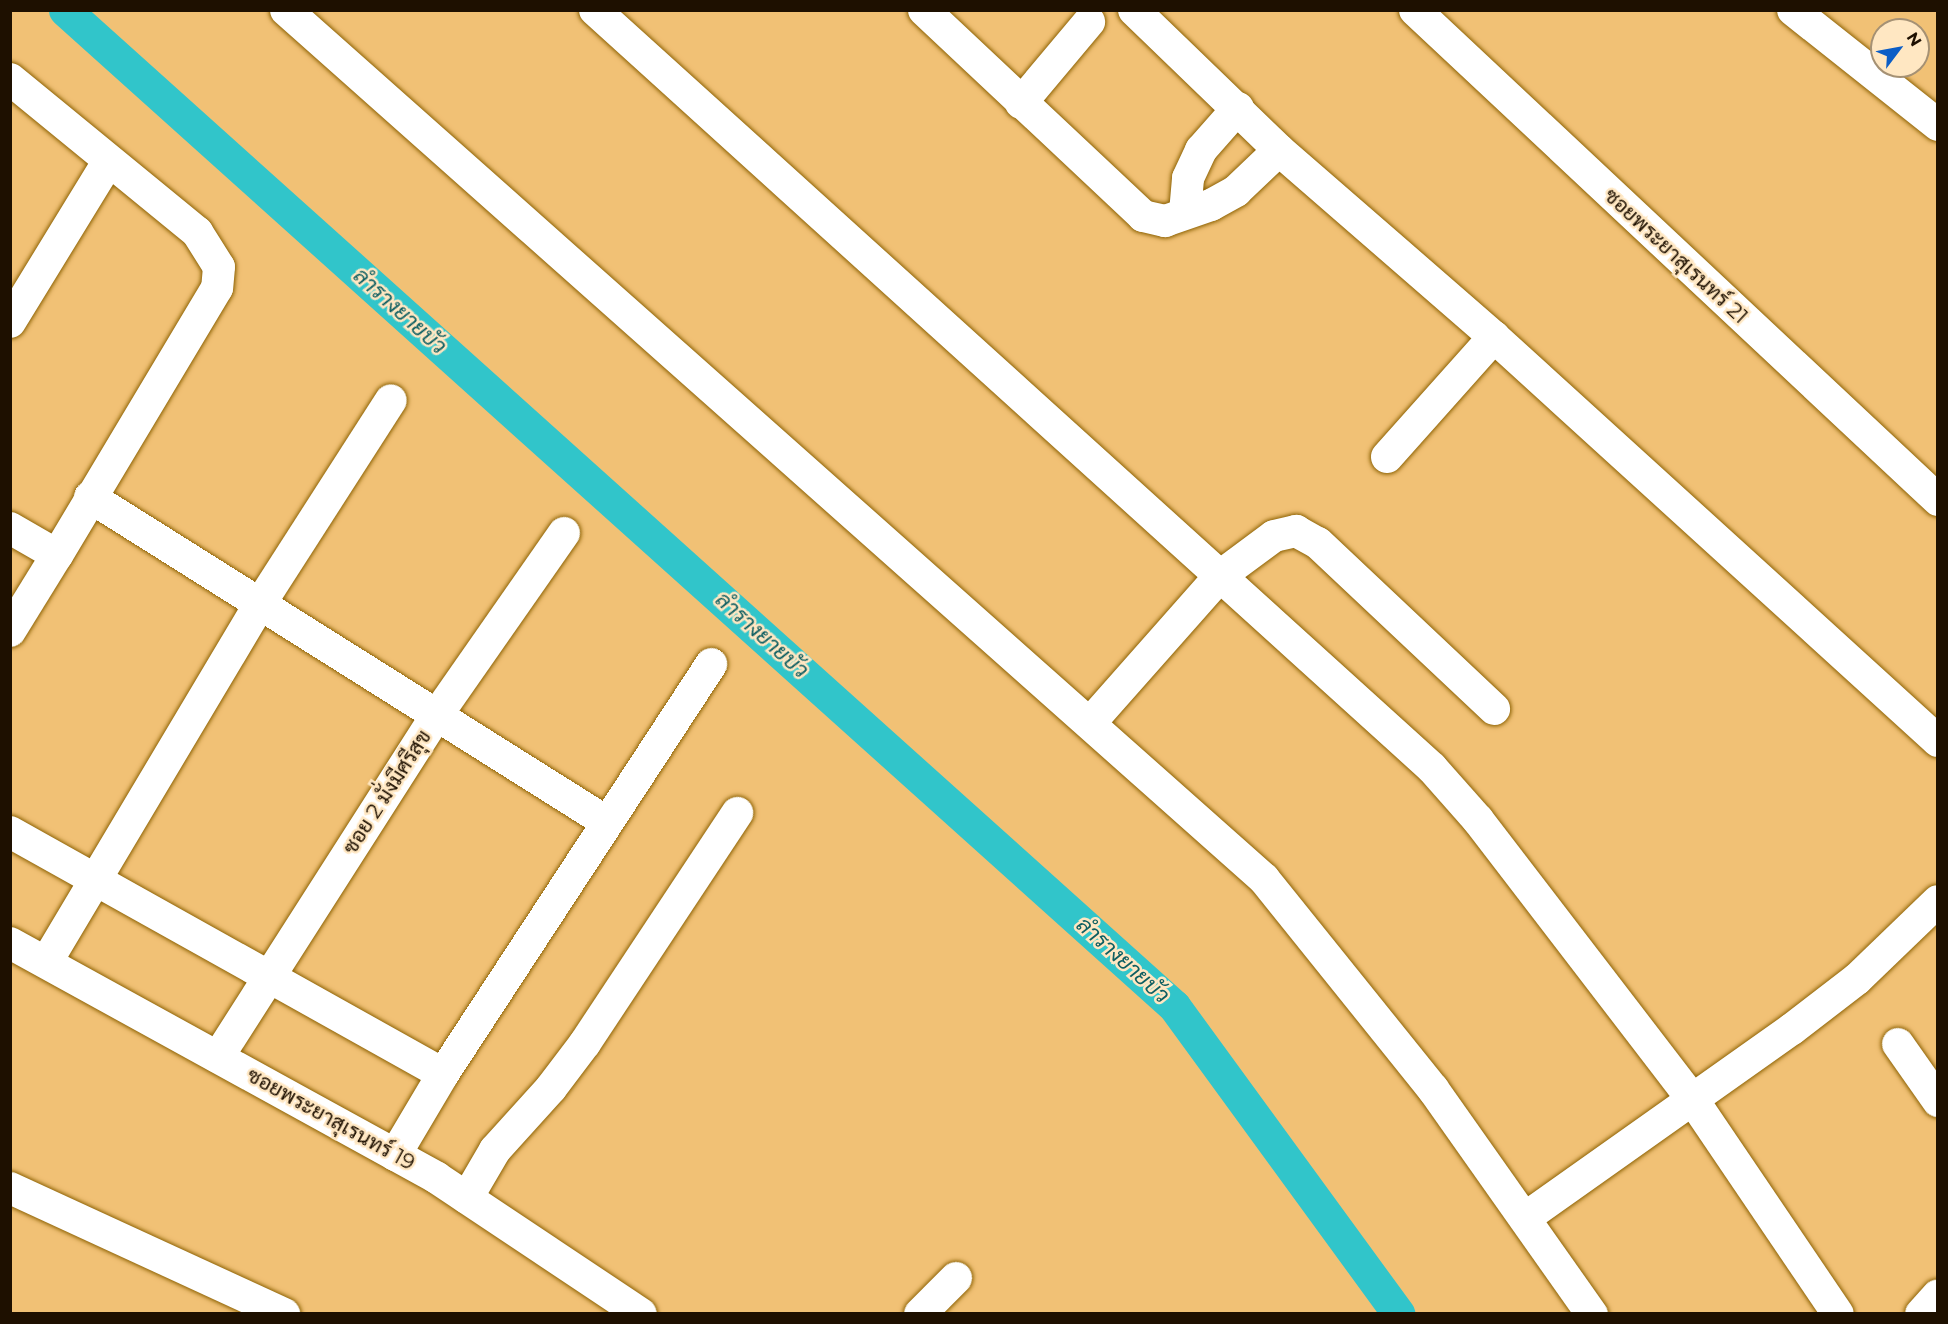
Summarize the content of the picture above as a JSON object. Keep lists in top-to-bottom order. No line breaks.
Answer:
{"streets":{"street":["ซอยพระยาสุเรนทร์ 21","ซอย 2 มั่งมีศรีสุข","ซอยพระยาสุเรนทร์ 19"]},"crossings":[["ซอย 2 มั่งมีศรีสุข","ซอยพระยาสุเรนทร์ 19"]],"water":["ลำรางยายบัว"],"north":"top right"}
